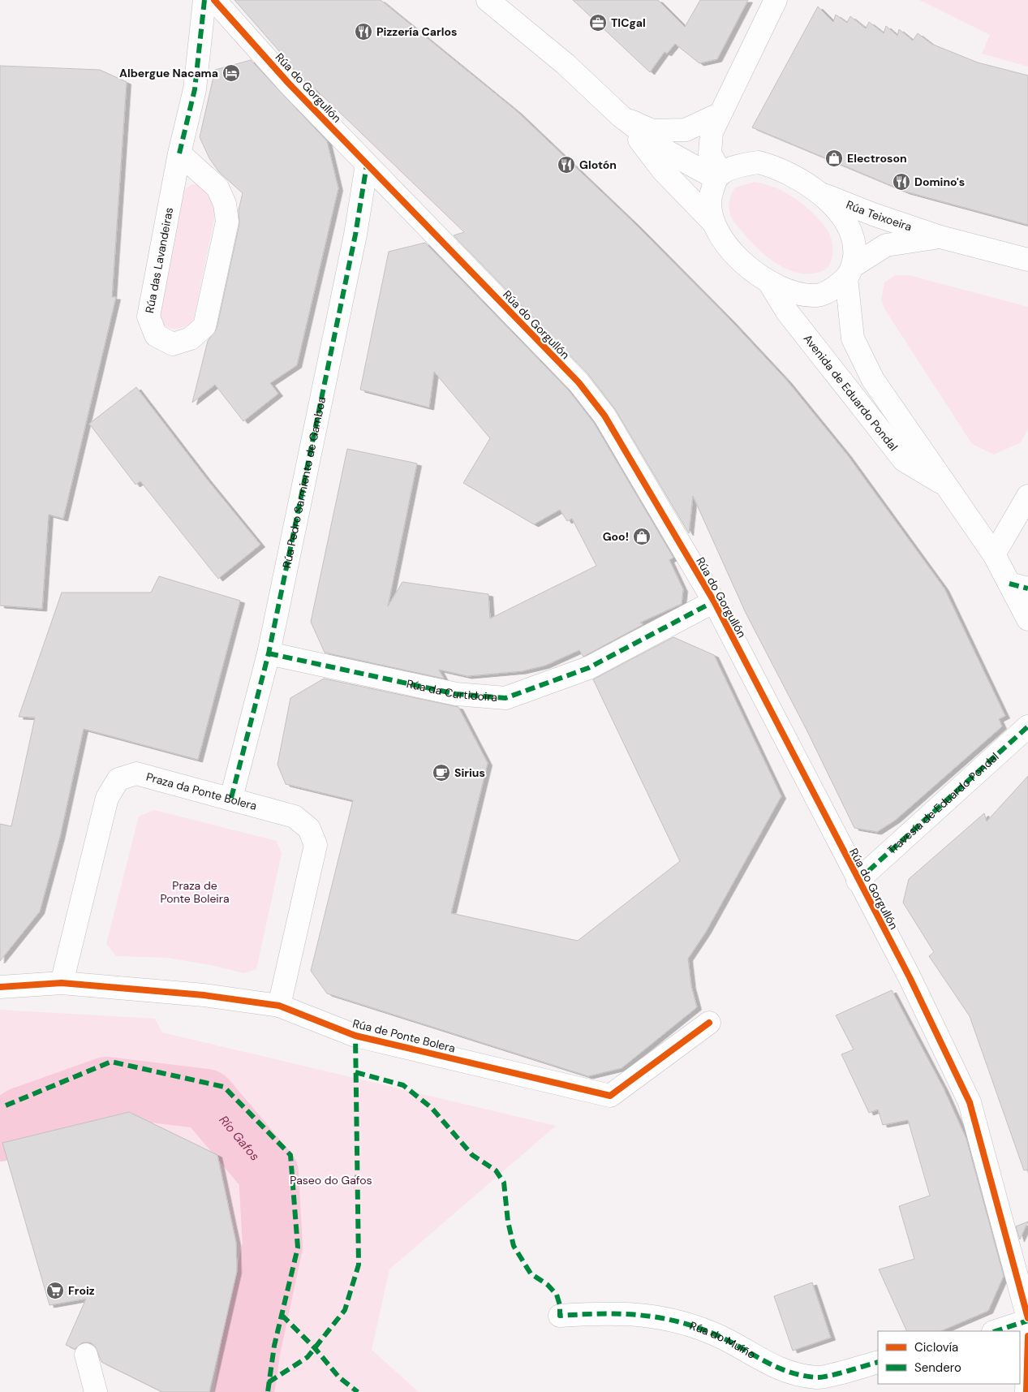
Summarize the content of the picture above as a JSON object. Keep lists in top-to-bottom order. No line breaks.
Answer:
{"streets":{"street":["Rúa do Gorgullón","Rúa Teixoeira","Rúa das Lavandeiras","Avenida de Eduardo Pondal","Rúa Pedro Sarmiento de Gamboa","Rúa da Curtidoira","Praza da Ponte Bolera","Travesía de Eduardo Pondal","Rúa de Ponte Bolera","Rúa do Muíño"]},"crossings":[["Rúa do Gorgullón","Rúa Pedro Sarmiento de Gamboa"],["Rúa do Gorgullón","Rúa da Curtidoira"],["Rúa do Gorgullón","Travesía de Eduardo Pondal"],["Rúa Teixoeira","Avenida de Eduardo Pondal"],["Rúa Pedro Sarmiento de Gamboa","Rúa da Curtidoira"],["Rúa Pedro Sarmiento de Gamboa","Praza da Ponte Bolera"],["Praza da Ponte Bolera","Rúa de Ponte Bolera"]],"water":["Río Gafos"],"parks":["Praza de Ponte Boleira","Paseo do Gafos"],"places":{"office":["TICgal"],"restaurant":["Pizzería Carlos","Glotón","Domino's"],"hotel":["Albergue Nacama"],"shop":["Electroson","Goo!"],"cafe":["Sirius"],"supermarket":["Froiz"]},"legend":["Ciclovía","Sendero"]}
